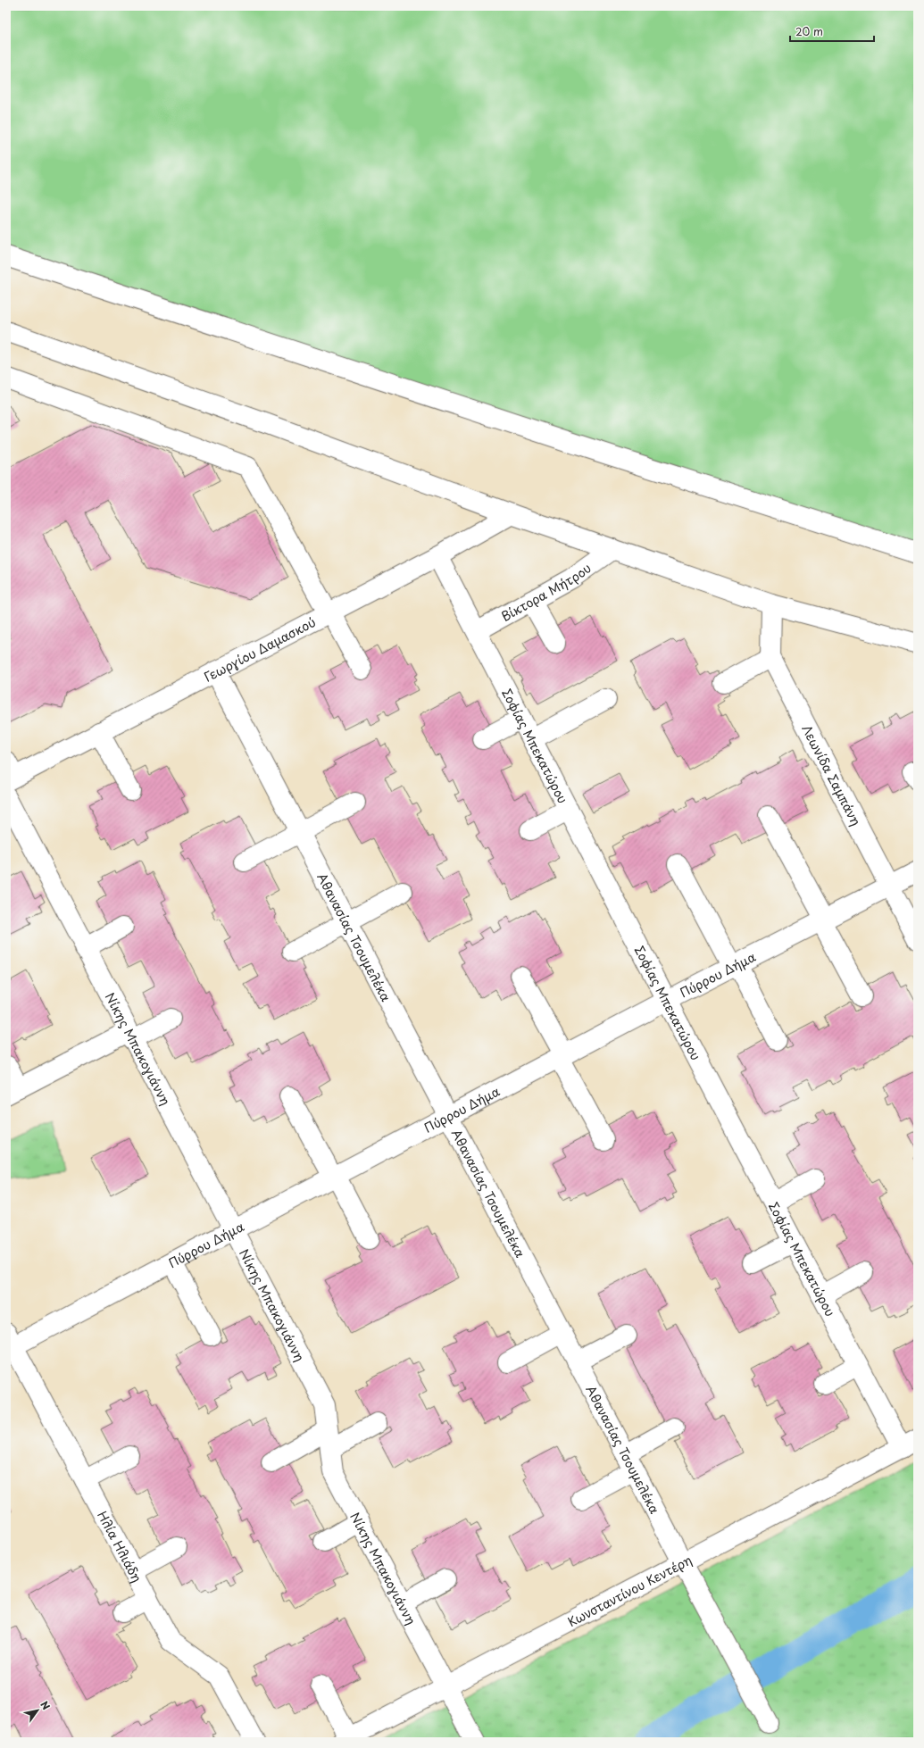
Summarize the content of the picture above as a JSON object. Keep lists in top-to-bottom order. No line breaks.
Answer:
{"streets":{"street":["Βίκτορα Μήτρου","Γεωργίου Δαμασκού","Σοφίας Μπεκατώρου","Λεωνίδα Σαμπάνη","Αθανασίας Τσουμελέκα","Πύρρου Δήμα","Νίκης Μπακογιάννη","Ηλία Ηλιάδη","Κωνσταντίνου Κεντέρη"]},"crossings":[["Βίκτορα Μήτρου","Σοφίας Μπεκατώρου"],["Γεωργίου Δαμασκού","Σοφίας Μπεκατώρου"],["Γεωργίου Δαμασκού","Αθανασίας Τσουμελέκα"],["Σοφίας Μπεκατώρου","Πύρρου Δήμα"],["Σοφίας Μπεκατώρου","Κωνσταντίνου Κεντέρη"],["Λεωνίδα Σαμπάνη","Πύρρου Δήμα"],["Αθανασίας Τσουμελέκα","Πύρρου Δήμα"],["Αθανασίας Τσουμελέκα","Κωνσταντίνου Κεντέρη"],["Πύρρου Δήμα","Νίκης Μπακογιάννη"],["Πύρρου Δήμα","Ηλία Ηλιάδη"],["Νίκης Μπακογιάννη","Κωνσταντίνου Κεντέρη"]],"scale_bar":"20 m","north":"top right"}
